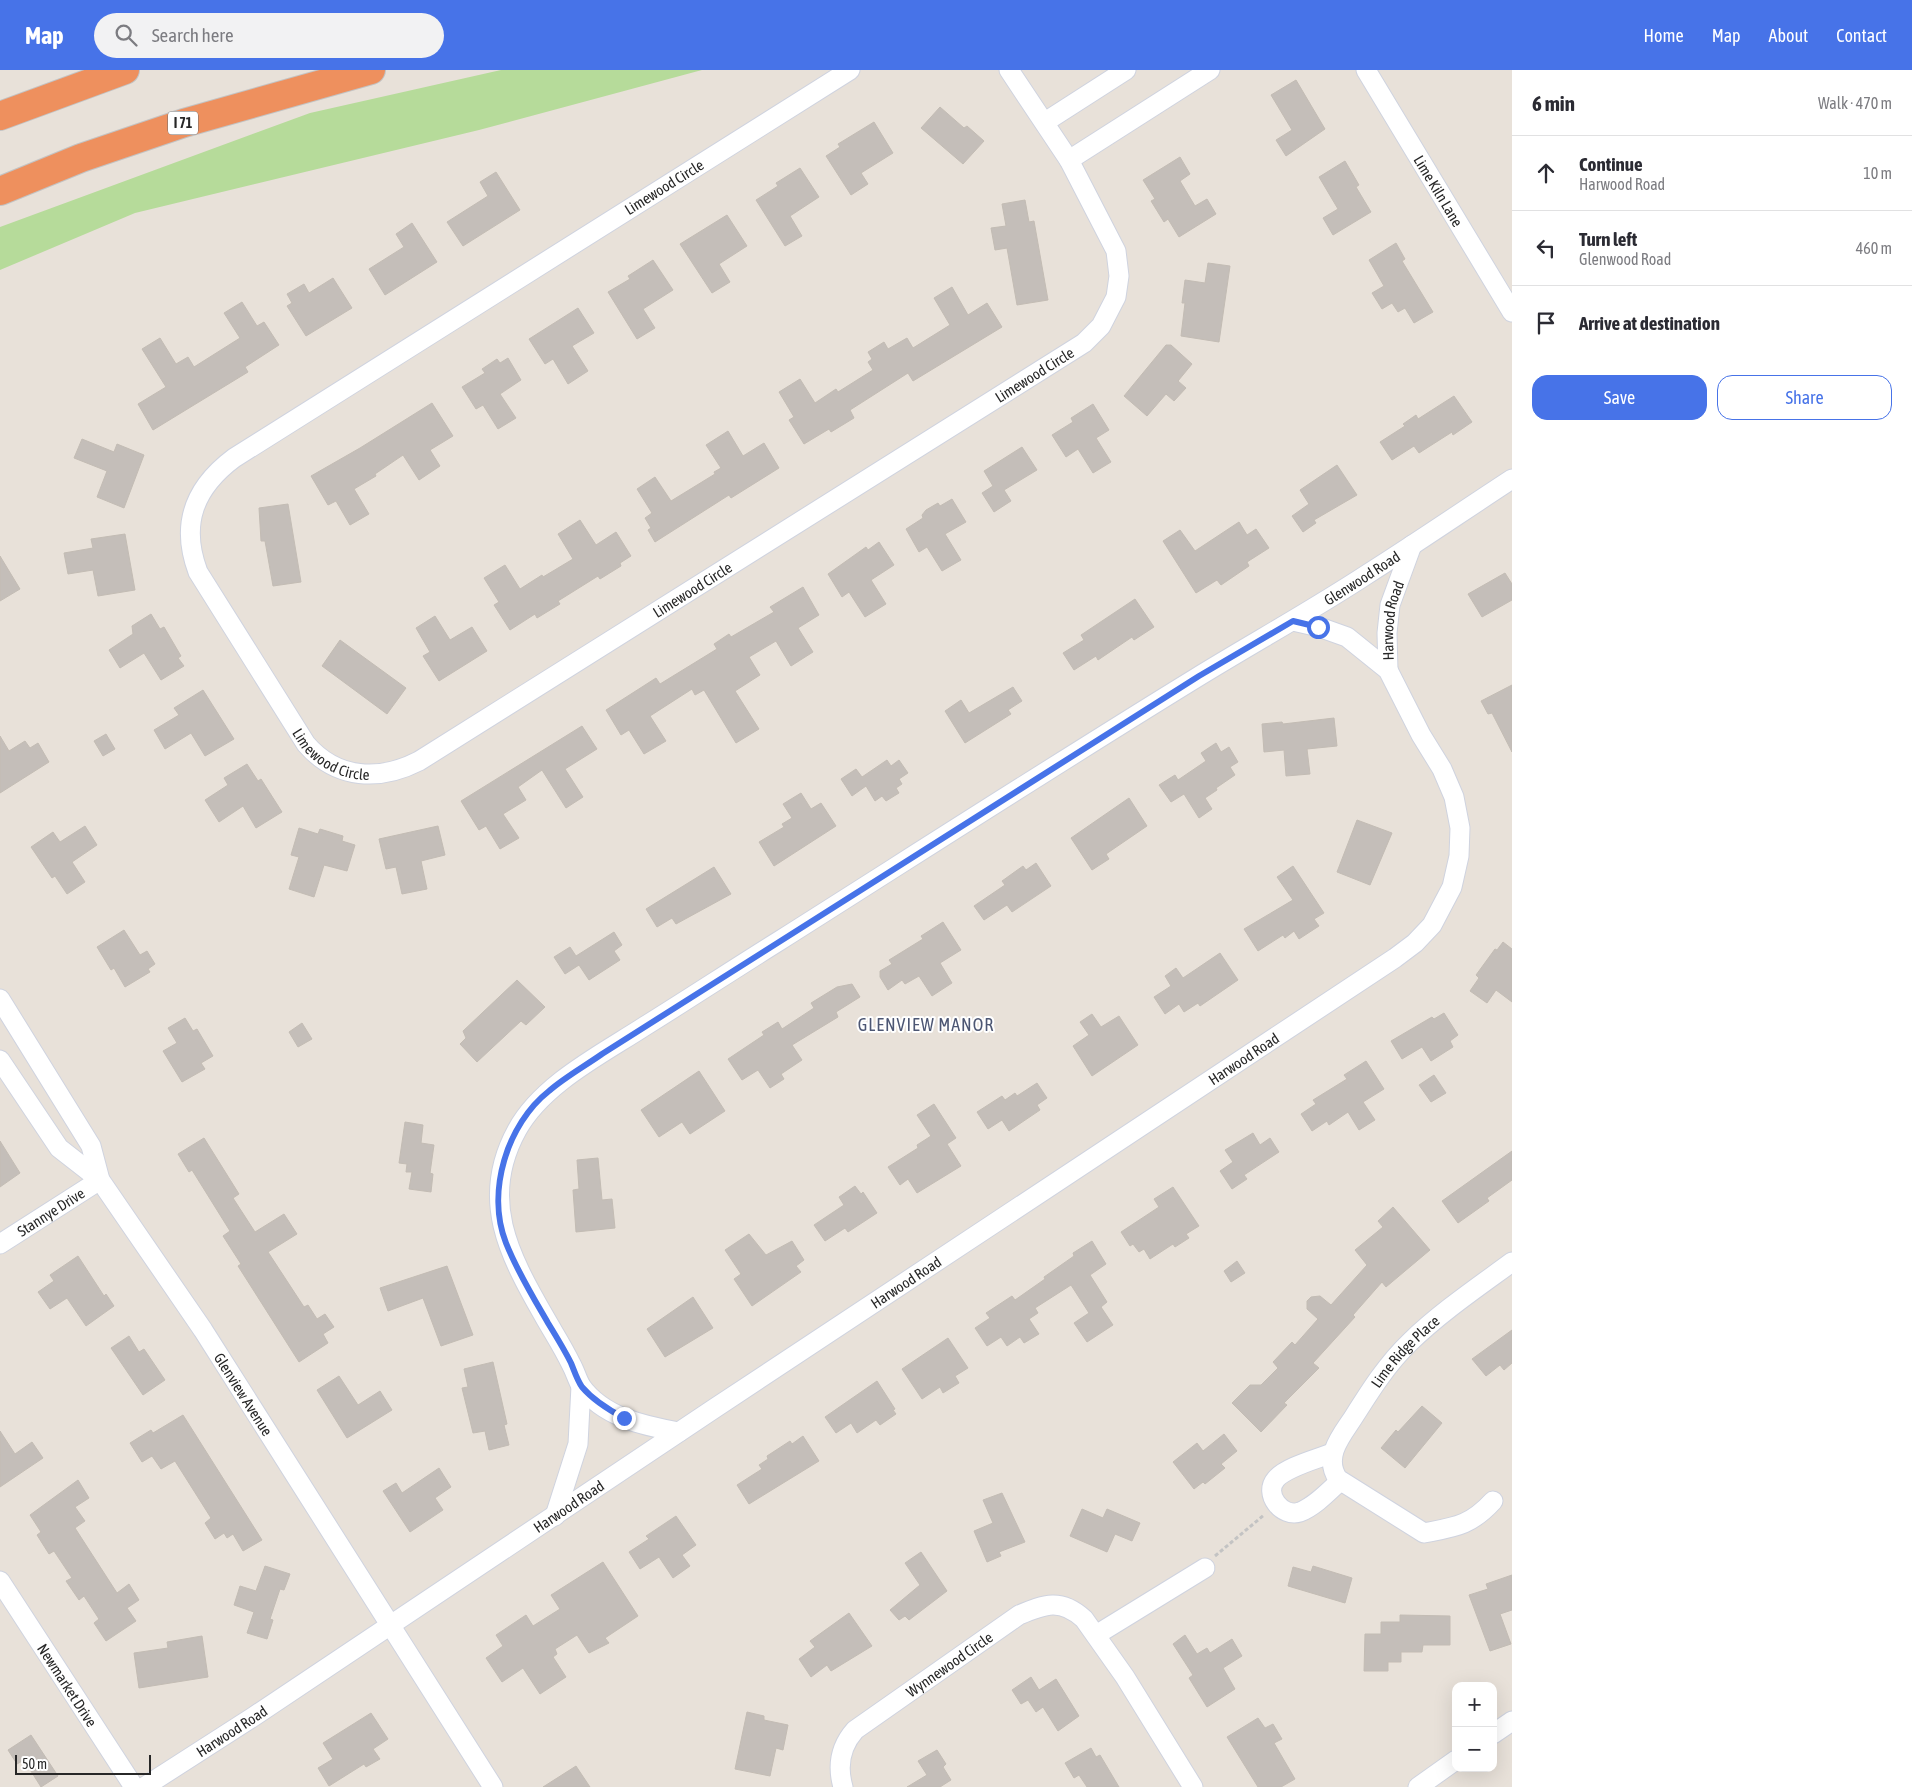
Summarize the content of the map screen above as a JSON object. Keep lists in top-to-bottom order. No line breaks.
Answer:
{"streets":{"highway":["I 71"],"street":["Limewood Circle","Lime Kiln Lane","Glenwood Road","Harwood Road","Stannye Drive","Lime Ridge Place","Glenview Avenue","Wynnewood Circle","Newmarket Drive"]},"crossings":[["Glenwood Road","Harwood Road"],["Harwood Road","Glenview Avenue"],["Stannye Drive","Glenview Avenue"]],"districts":["GLENVIEW MANOR"],"scale_bar":"50 m","page":{"header":"Map","search":"Search here","nav":["Home","Map","About","Contact"],"heading":["6 min","Walk · 470 m"],"list":[["Continue","Harwood Road","10 m"],["Turn left","Glenwood Road","460 m"],"Arrive at destination"],"buttons":["Save","Share"],"map_buttons":["+","−"],"scale":"50 m"}}
